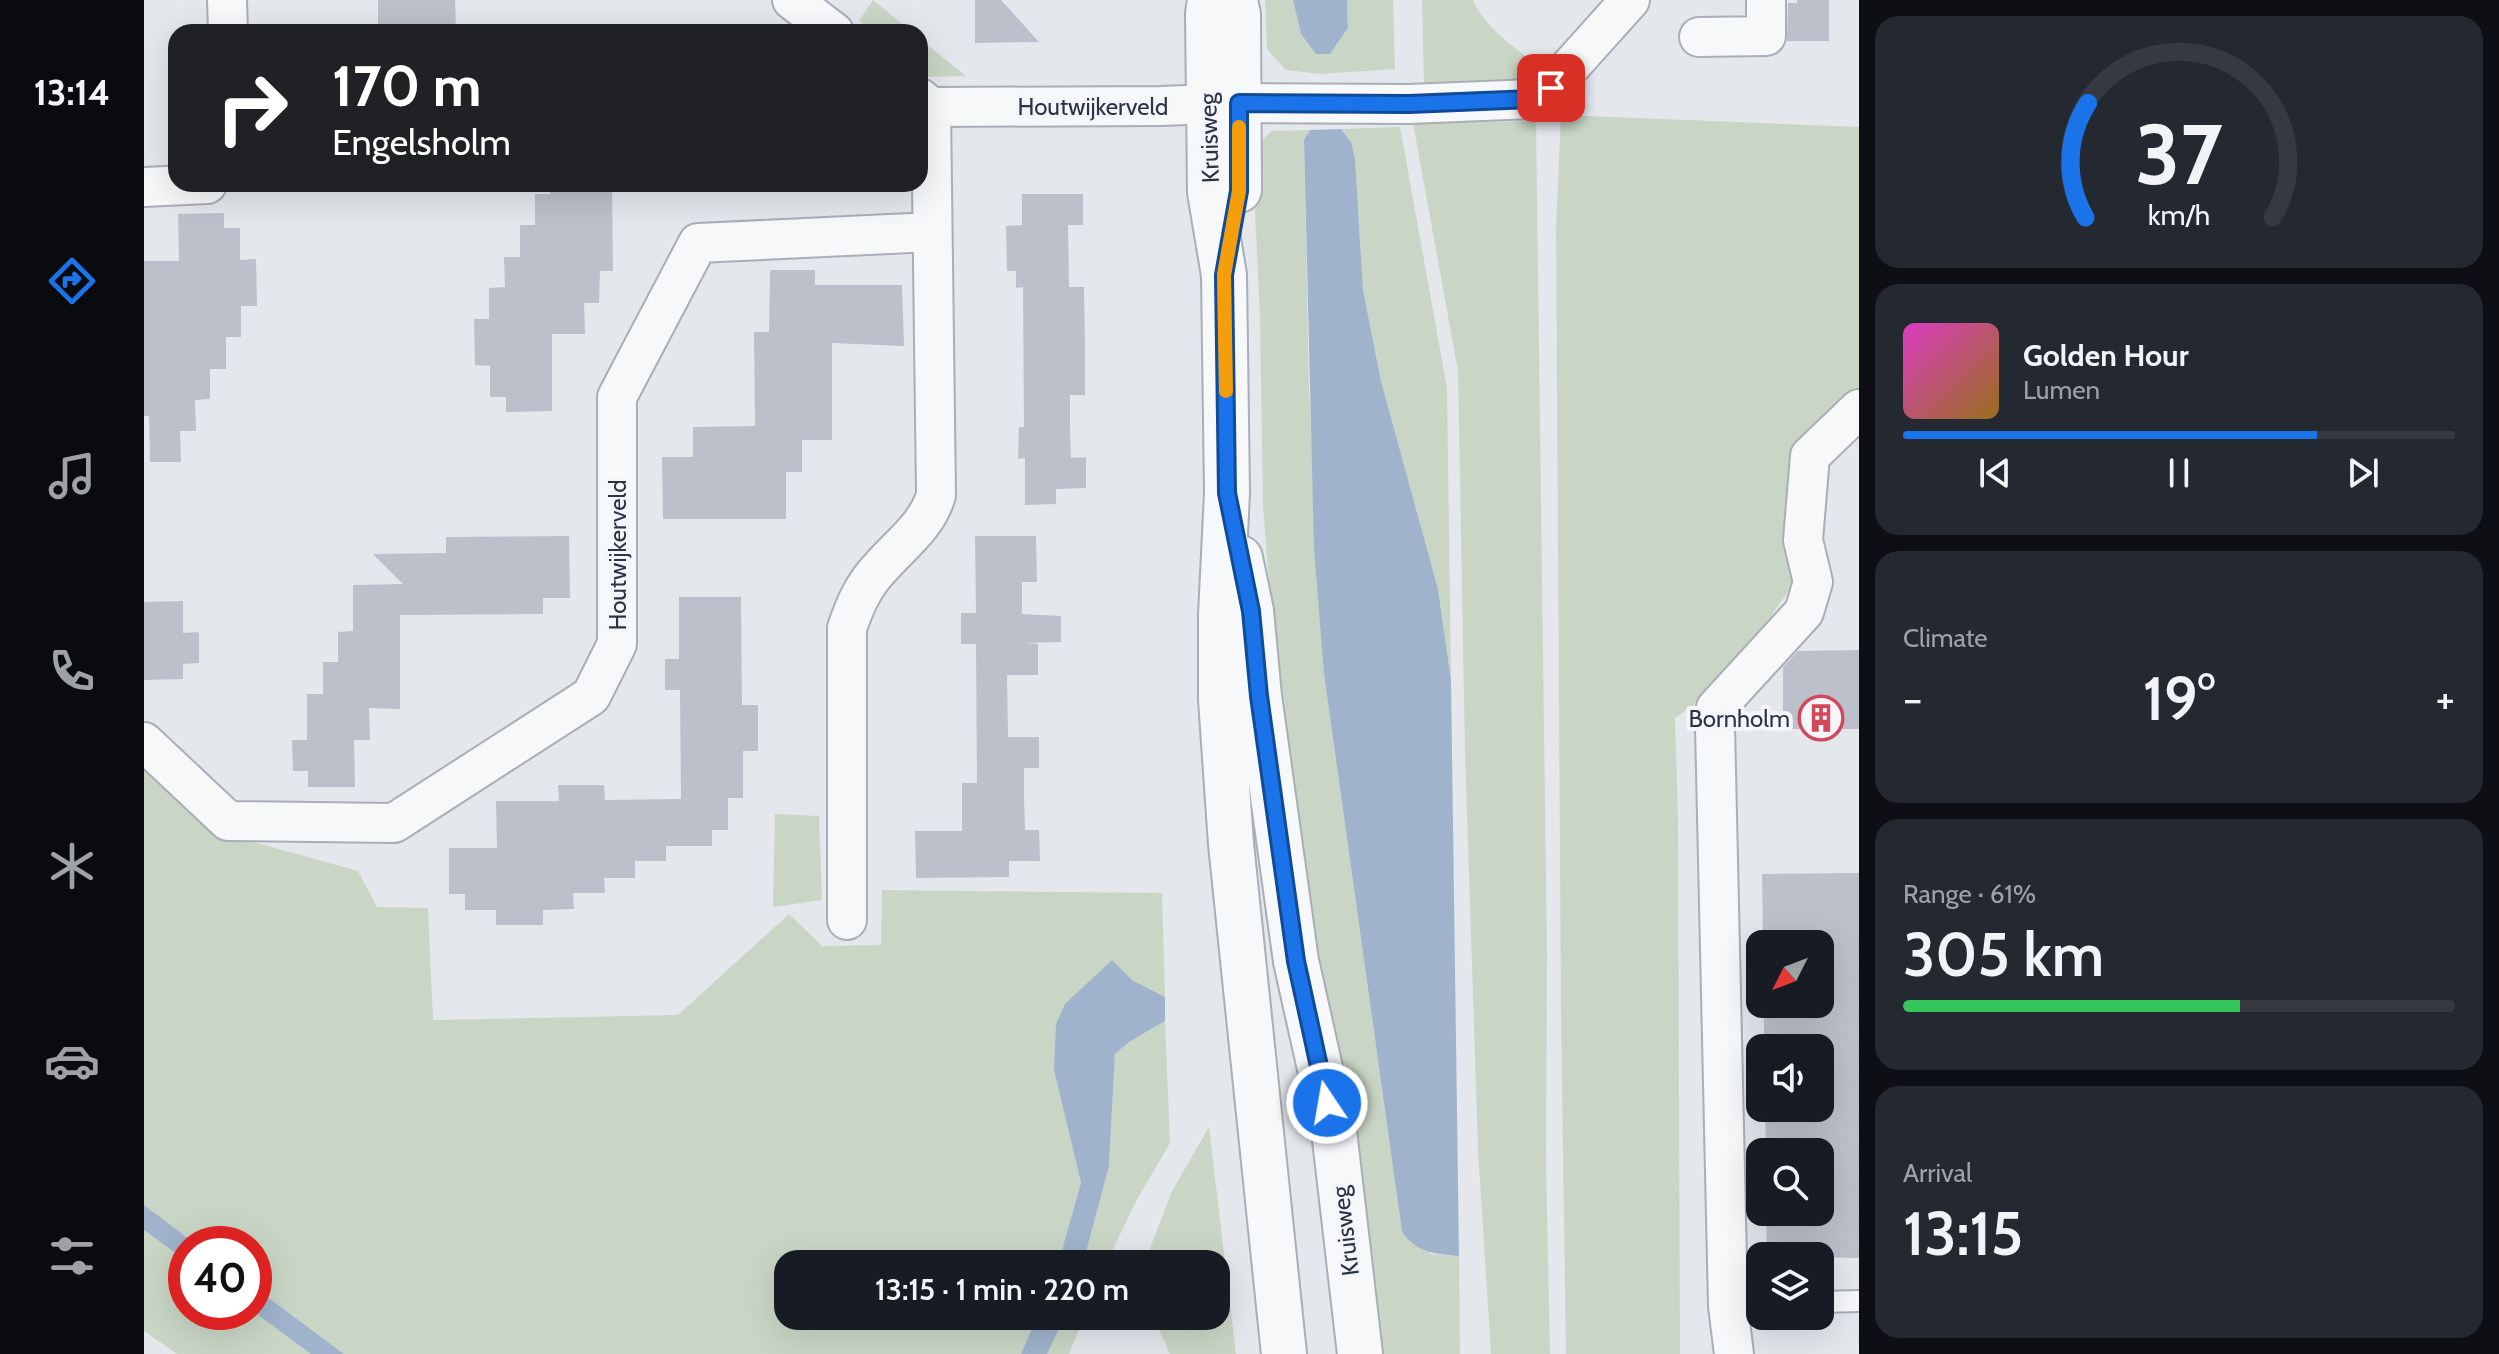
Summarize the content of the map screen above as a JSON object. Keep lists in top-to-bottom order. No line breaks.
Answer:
{"streets":{"street":["Houtwijkerveld","Kruisweg"]},"crossings":[["Houtwijkerveld","Kruisweg"]],"places":{"building":["Bornholm"]},"north":"bottom left","page":{"tabs":"13:14","turn":["170 m","Engelsholm"],"song":["Golden Hour","Lumen"],"tile":["Climate",["Range · 61%","305 km"],["Arrival","13:15"]],"heat":["−","19°","+"],"limit":"40","trip":"13:15 · 1 min · 220 m","gauge":["37","km/h"]}}
